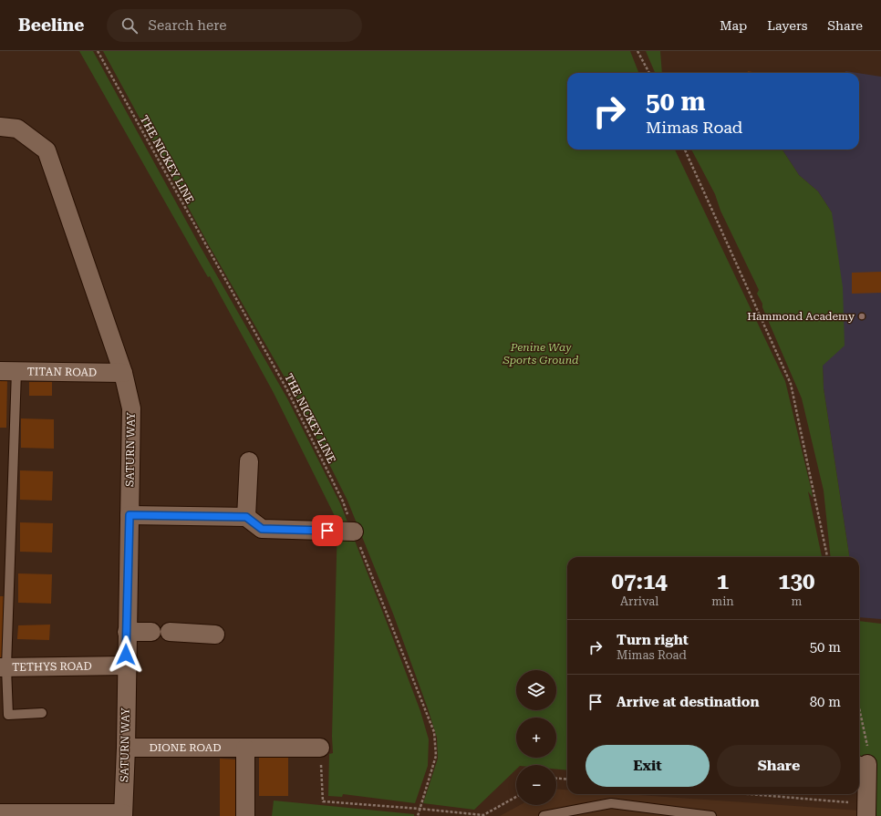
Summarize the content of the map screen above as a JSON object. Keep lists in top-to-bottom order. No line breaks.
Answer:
{"streets":{"street":["TITAN ROAD","SATURN WAY","TETHYS ROAD","DIONE ROAD"],"path":["THE NICKEY LINE"]},"crossings":[["TITAN ROAD","SATURN WAY"],["SATURN WAY","TETHYS ROAD"],["SATURN WAY","DIONE ROAD"]],"parks":["Penine Way Sports Ground"],"places":["Hammond Academy"],"page":{"header":"Beeline","search":"Search here","nav":["Map","Layers","Share"],"turn":["50 m","Mimas Road"],"eta":["07:14","Arrival","1","min","130","m"],"list":[{"name":"Turn right","note":"Mimas Road","value":"50 m"},{"name":"Arrive at destination","value":"80 m"}],"map_buttons":["+","−"],"buttons":["Exit","Share"]}}
